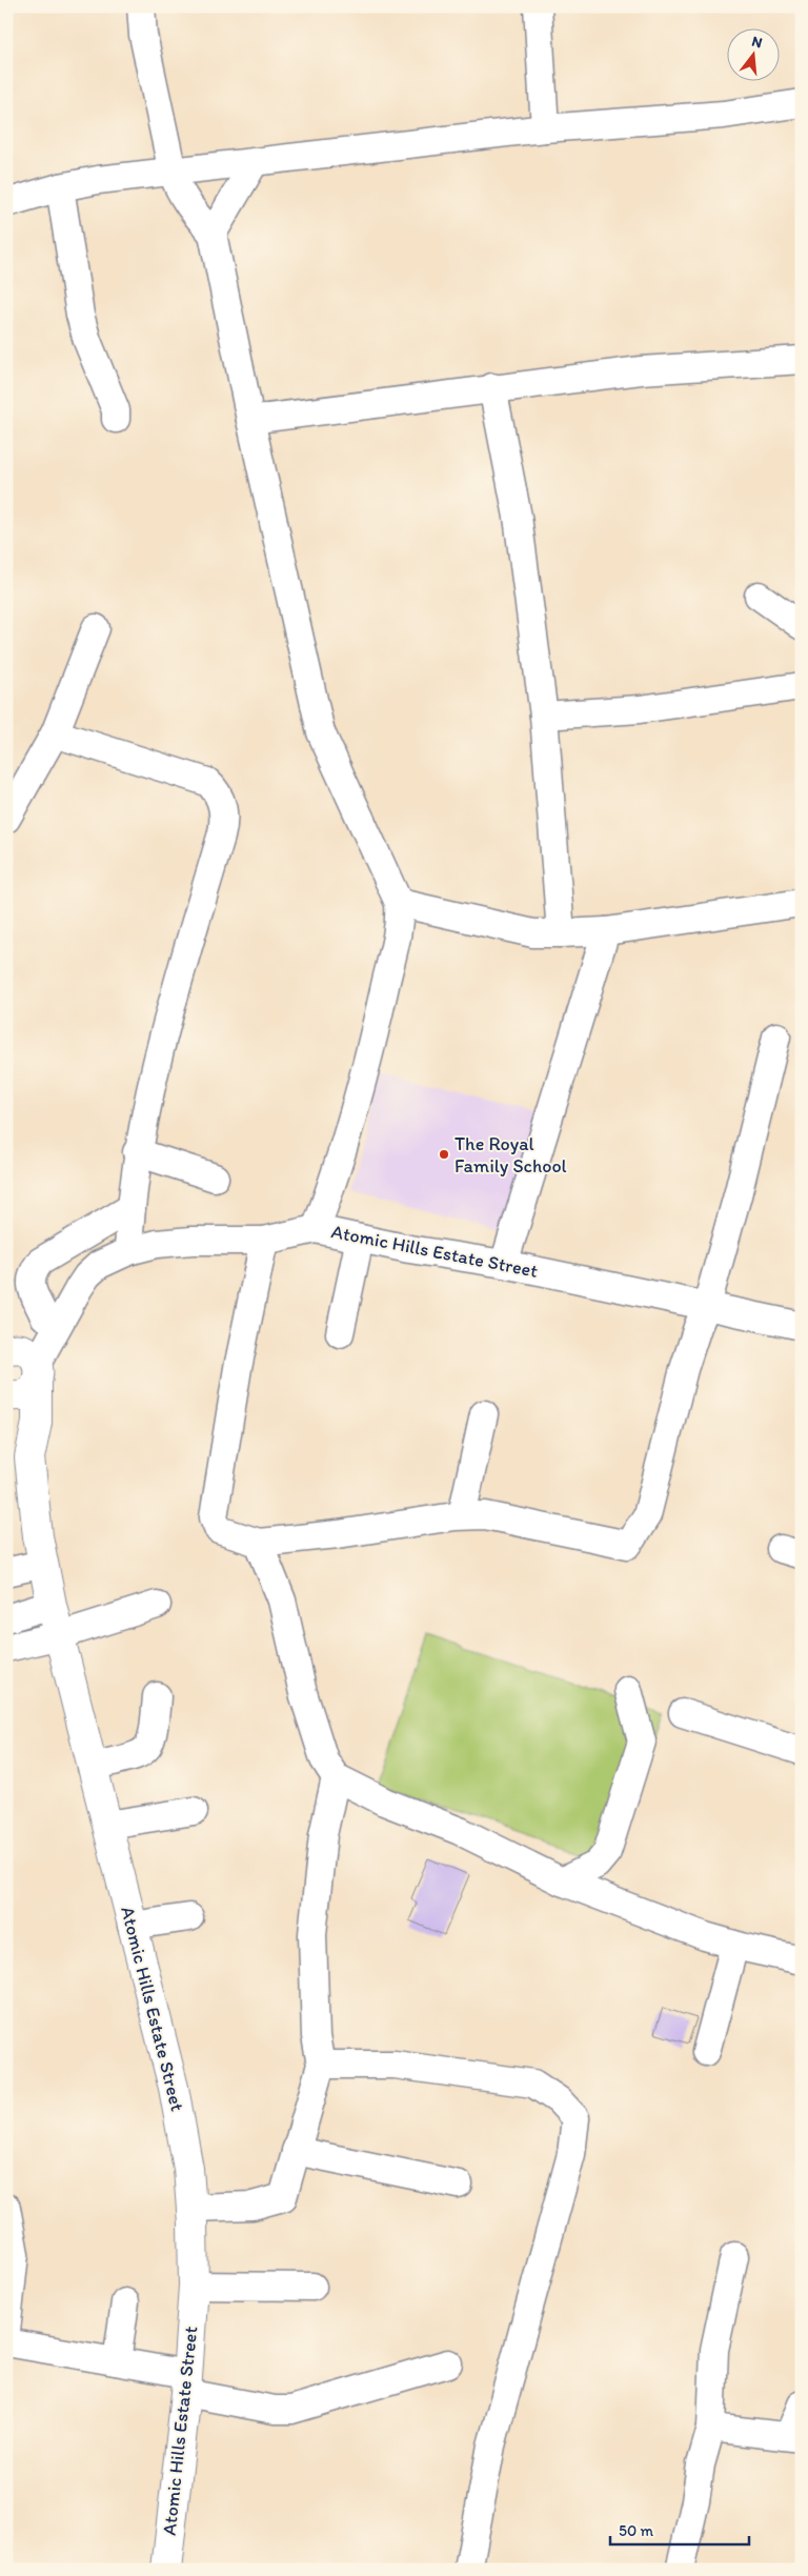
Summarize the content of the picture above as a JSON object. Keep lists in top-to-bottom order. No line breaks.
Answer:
{"streets":{"main road":["Atomic Hills Estate Street"]},"places":["The Royal Family School"],"scale_bar":"50 m","north":"top"}
